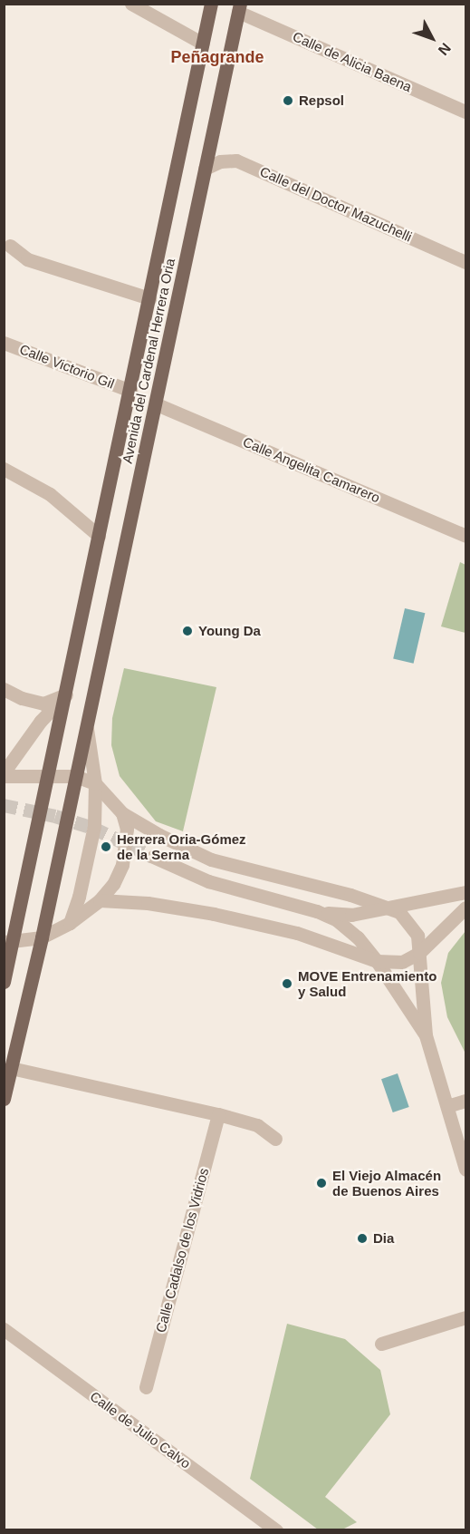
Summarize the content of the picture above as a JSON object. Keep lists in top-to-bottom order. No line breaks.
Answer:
{"streets":{"main road":["Avenida del Cardenal Herrera Oria"],"street":["Calle de Alicia Baena","Calle del Doctor Mazuchelli","Calle Victorio Gil","Calle Angelita Camarero","Calle Cadalso de los Vidrios","Calle de Julio Calvo"]},"crossings":[["Calle de Alicia Baena","Avenida del Cardenal Herrera Oria"],["Calle del Doctor Mazuchelli","Avenida del Cardenal Herrera Oria"],["Avenida del Cardenal Herrera Oria","Calle Victorio Gil"],["Avenida del Cardenal Herrera Oria","Calle Angelita Camarero"]],"districts":["Peñagrande"],"places":["Repsol","Young Da","Herrera Oria-Gómez de la Serna","MOVE Entrenamiento y Salud","El Viejo Almacén de Buenos Aires","Dia"],"north":"bottom right"}
